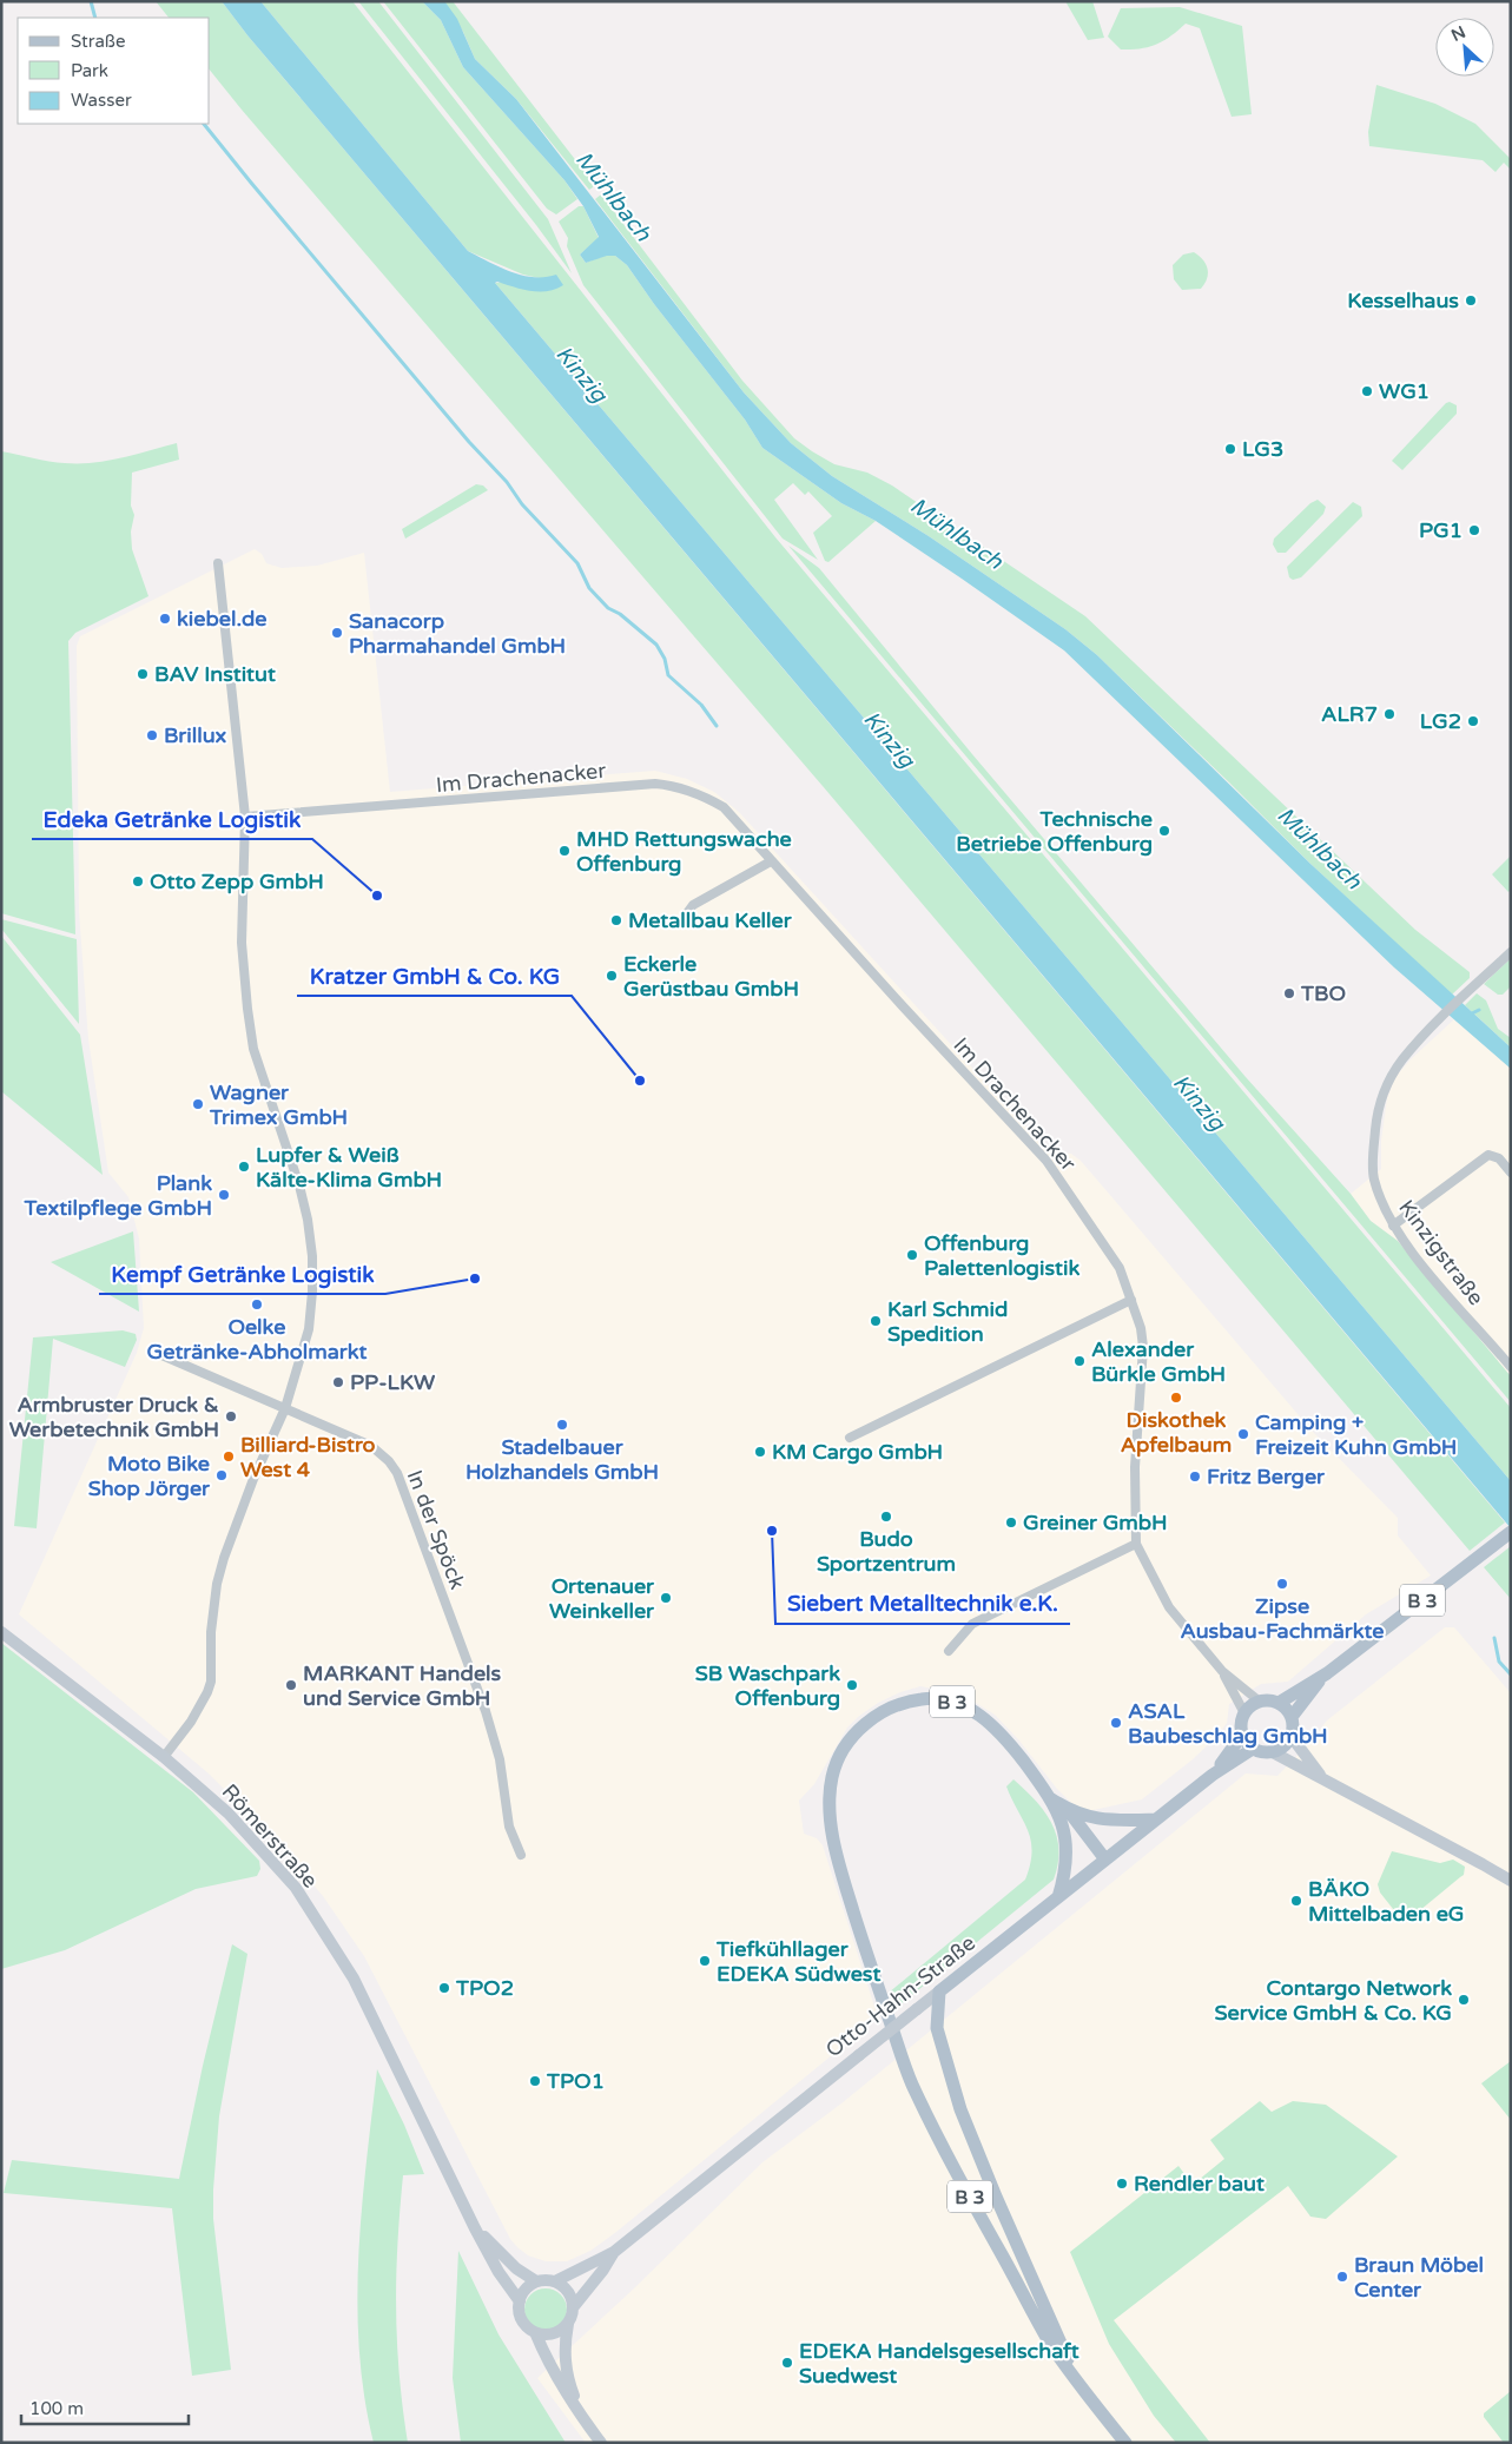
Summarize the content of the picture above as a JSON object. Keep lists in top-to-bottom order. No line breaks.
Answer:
{"streets":{"main road":["B 3","Otto-Hahn-Straße"],"street":["Im Drachenacker","Kinzigstraße","In der Spöck","Römerstraße"]},"crossings":[["Im Drachenacker","B 3"],["Im Drachenacker","Otto-Hahn-Straße"],["B 3","Otto-Hahn-Straße"],["Römerstraße","Otto-Hahn-Straße"]],"water":["Mühlbach","Kinzig"],"places":["Kesselhaus","WG1","LG3","PG1","kiebel.de","Sanacorp Pharmahandel GmbH","BAV Institut","ALR7","LG2","Brillux","Technische Betriebe Offenburg","MHD Rettungswache Offenburg","Otto Zepp GmbH","Edeka Getränke Logistik","Metallbau Keller","Eckerle Gerüstbau GmbH","TBO","Kratzer GmbH & Co. KG","Wagner Trimex GmbH","Lupfer & Weiß Kälte-Klima GmbH","Plank Textilpflege GmbH","Offenburg Palettenlogistik","Kempf Getränke Logistik","Oelke Getränke-Abholmarkt","Karl Schmid Spedition","Alexander Bürkle GmbH","PP-LKW","Diskothek Apfelbaum","Armbruster Druck & Werbetechnik GmbH","Stadelbauer Holzhandels GmbH","Camping + Freizeit Kuhn GmbH","KM Cargo GmbH","Billiard-Bistro West 4","Moto Bike Shop Jörger","Fritz Berger","Budo Sportzentrum","Greiner GmbH","Siebert Metalltechnik e.K.","Zipse Ausbau-Fachmärkte","Ortenauer Weinkeller","MARKANT Handels und Service GmbH","SB Waschpark Offenburg","ASAL Baubeschlag GmbH","BÄKO Mittelbaden eG","Tiefkühllager EDEKA Südwest","TPO2","Contargo Network Service GmbH & Co. KG","TPO1","Rendler baut","Braun Möbel Center","EDEKA Handelsgesellschaft Suedwest"],"legend":["Straße","Park","Wasser"],"scale_bar":"100 m","north":"top left"}
